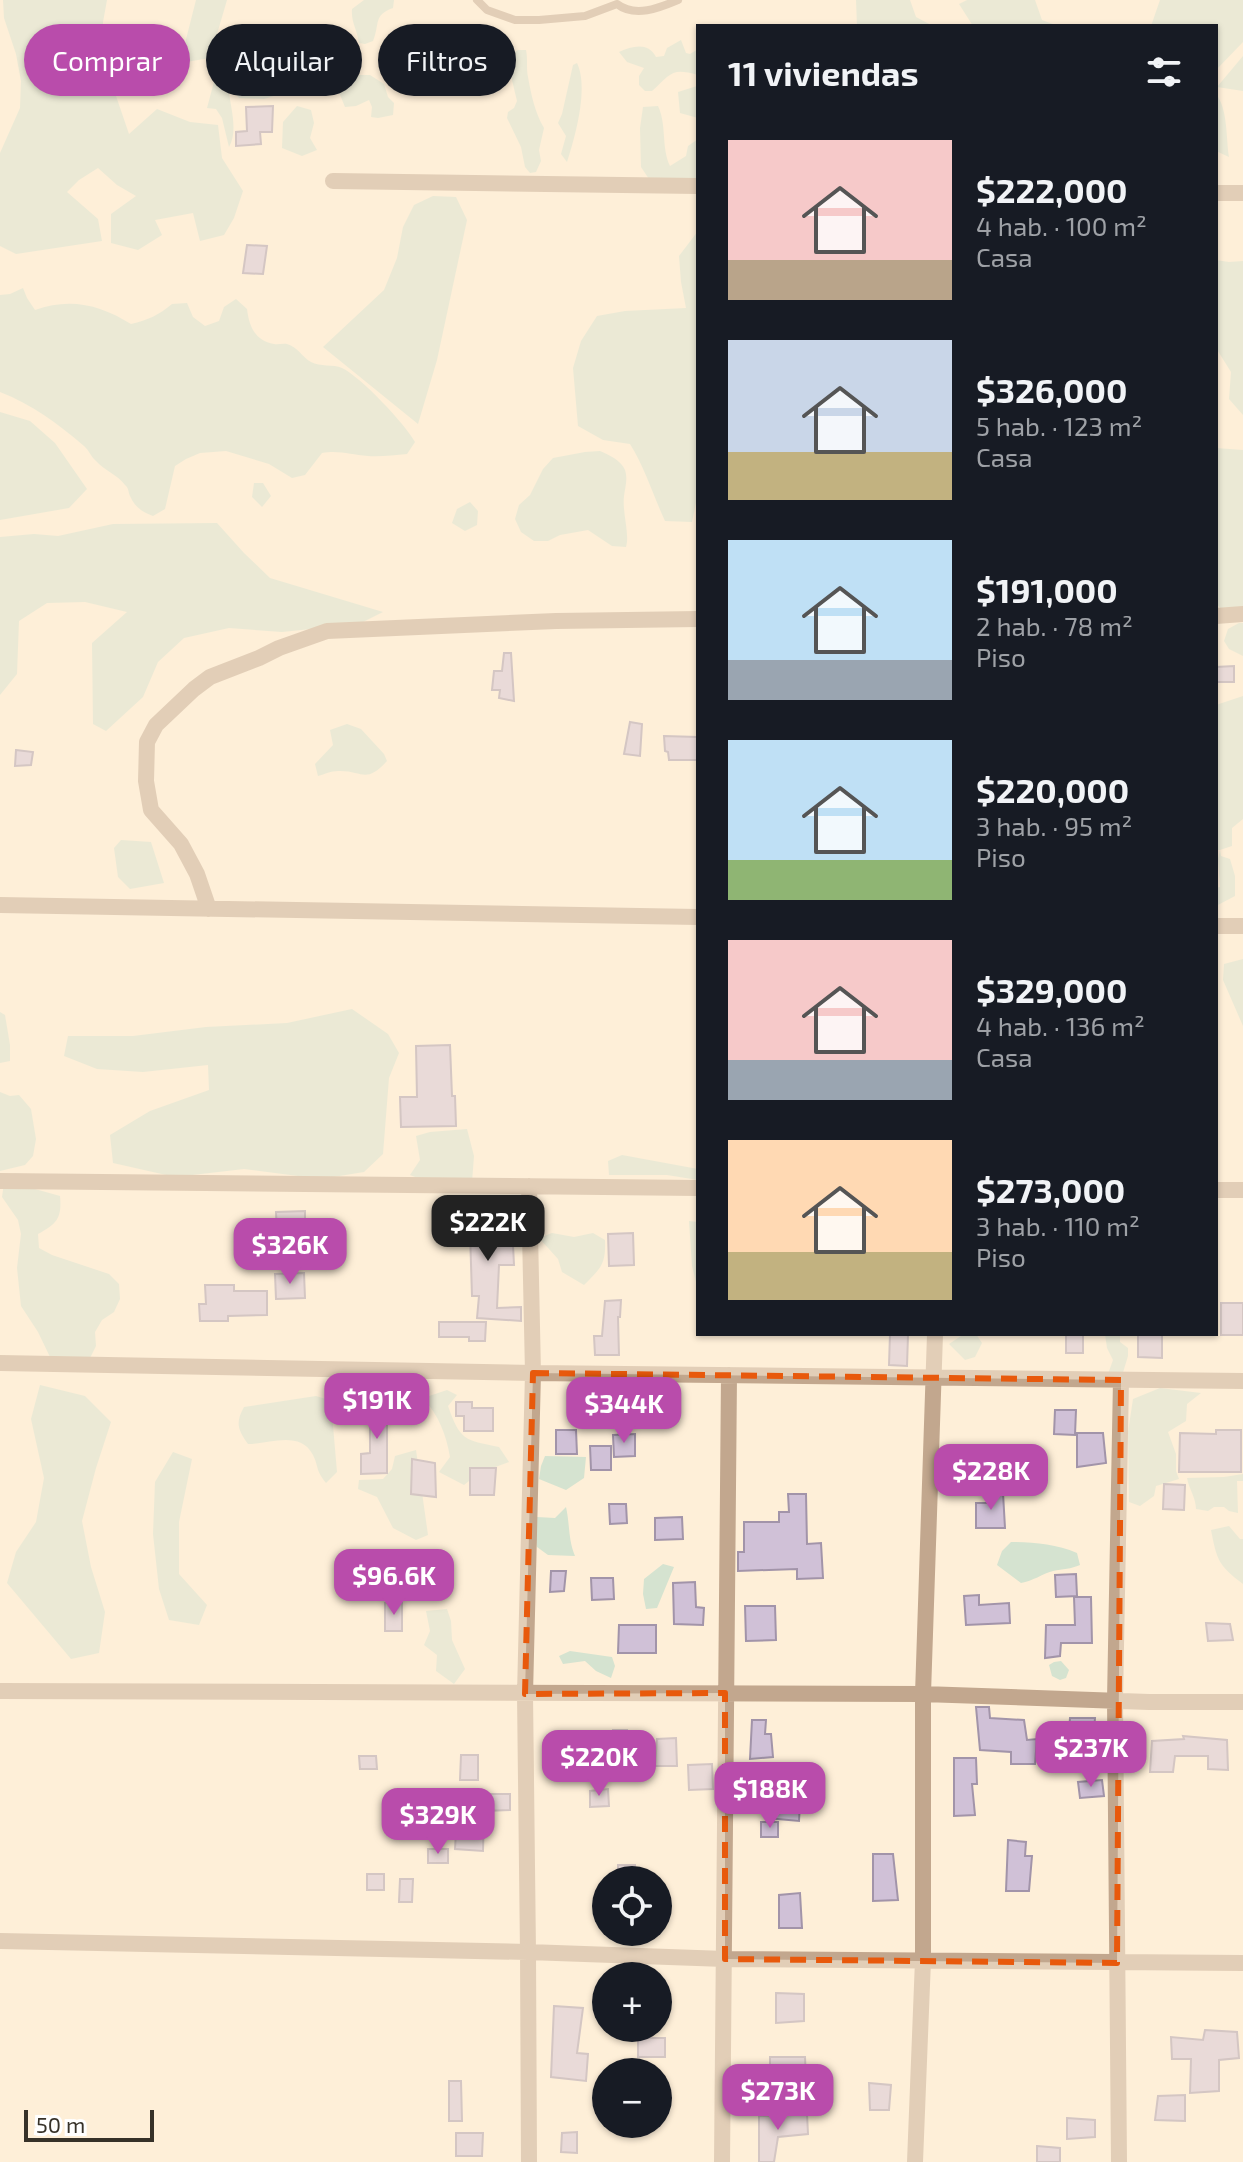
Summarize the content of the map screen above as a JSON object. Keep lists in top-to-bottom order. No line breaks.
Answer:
{"scale_bar":"50 m","page":{"chip":["Comprar","Alquilar","Filtros"],"heading":"11 viviendas","list":[{"name":"$222,000","note":"4 hab. · 100 m² · Casa"},{"name":"$326,000","note":"5 hab. · 123 m² · Casa"},{"name":"$191,000","note":"2 hab. · 78 m² · Piso"},{"name":"$220,000","note":"3 hab. · 95 m² · Piso"},{"name":"$329,000","note":"4 hab. · 136 m² · Casa"},{"name":"$273,000","note":"3 hab. · 110 m² · Piso"}],"price":["$222K","$326K","$191K","$344K","$228K","$96.6K","$237K","$220K","$188K","$329K","$273K"],"map_buttons":["+","−"],"scale":"50 m"}}
